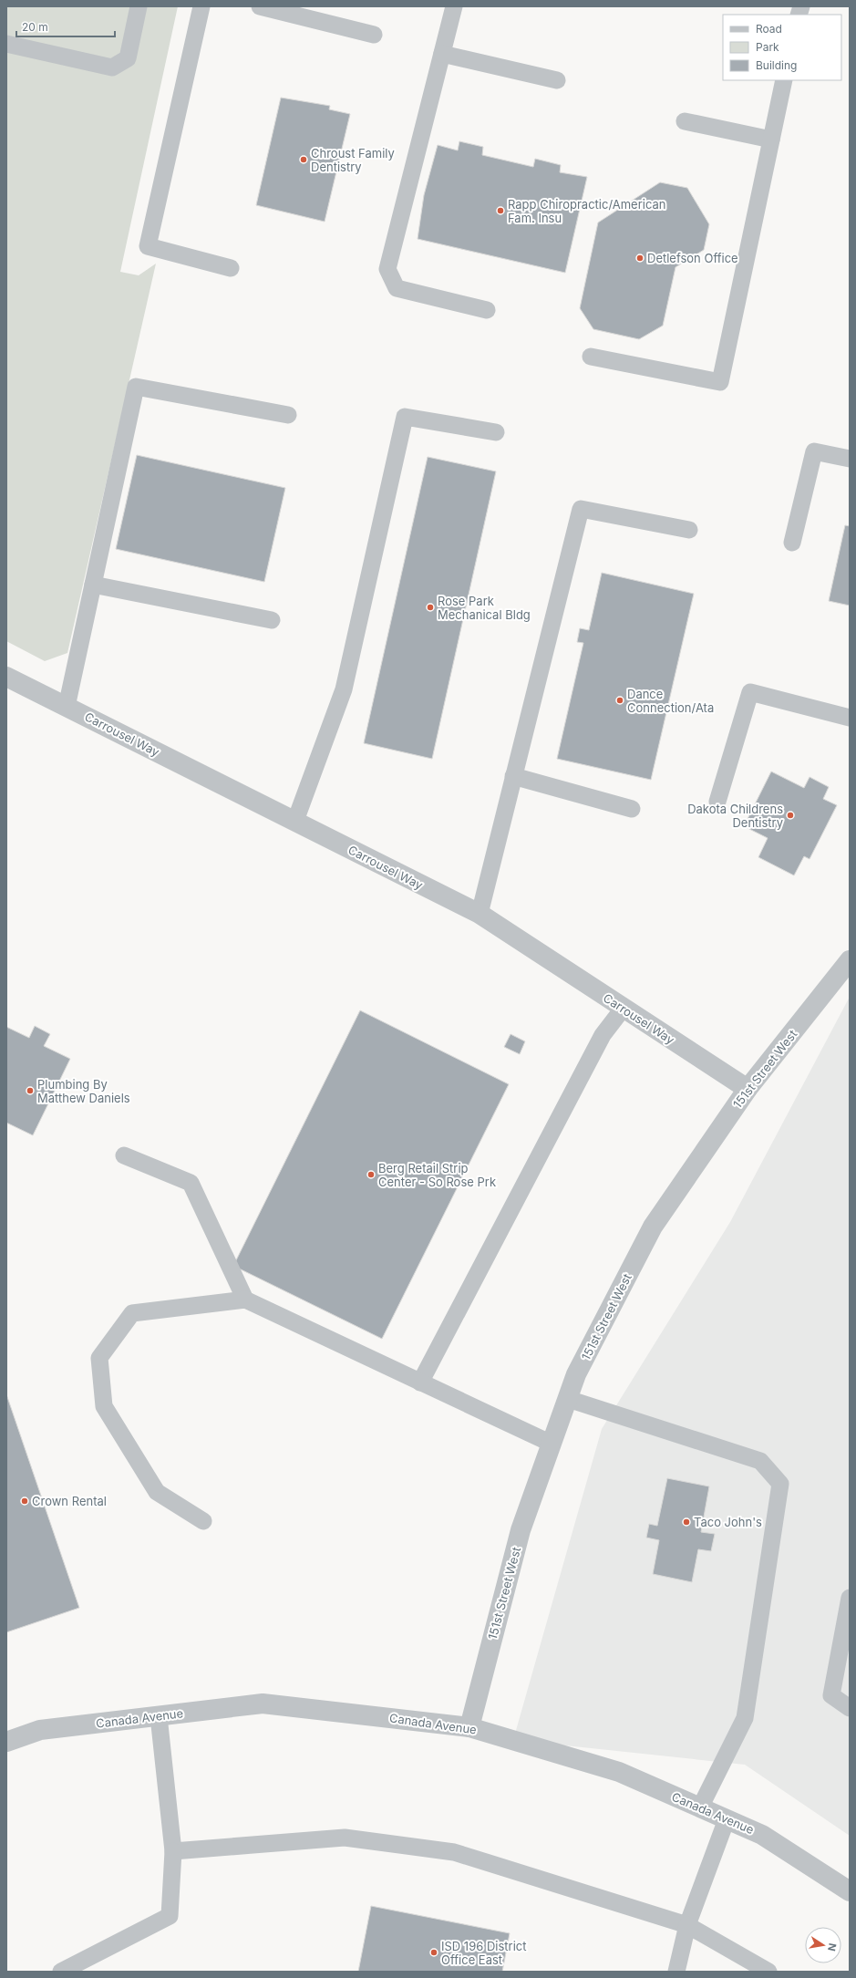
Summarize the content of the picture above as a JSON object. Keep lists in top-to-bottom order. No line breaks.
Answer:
{"streets":{"street":["Carrousel Way","151st Street West","Canada Avenue"]},"crossings":[["Carrousel Way","151st Street West"],["151st Street West","Canada Avenue"]],"places":["Chroust Family Dentistry","Rapp Chiropractic/American Fam. Insu","Detlefson Office","Rose Park Mechanical Bldg","Dance Connection/Ata","Dakota Childrens Dentistry","Plumbing By Matthew Daniels","Berg Retail Strip Center - So Rose Prk","Crown Rental","Taco John's","ISD 196 District Office East"],"legend":["Road","Park","Building"],"scale_bar":"20 m","north":"right"}
